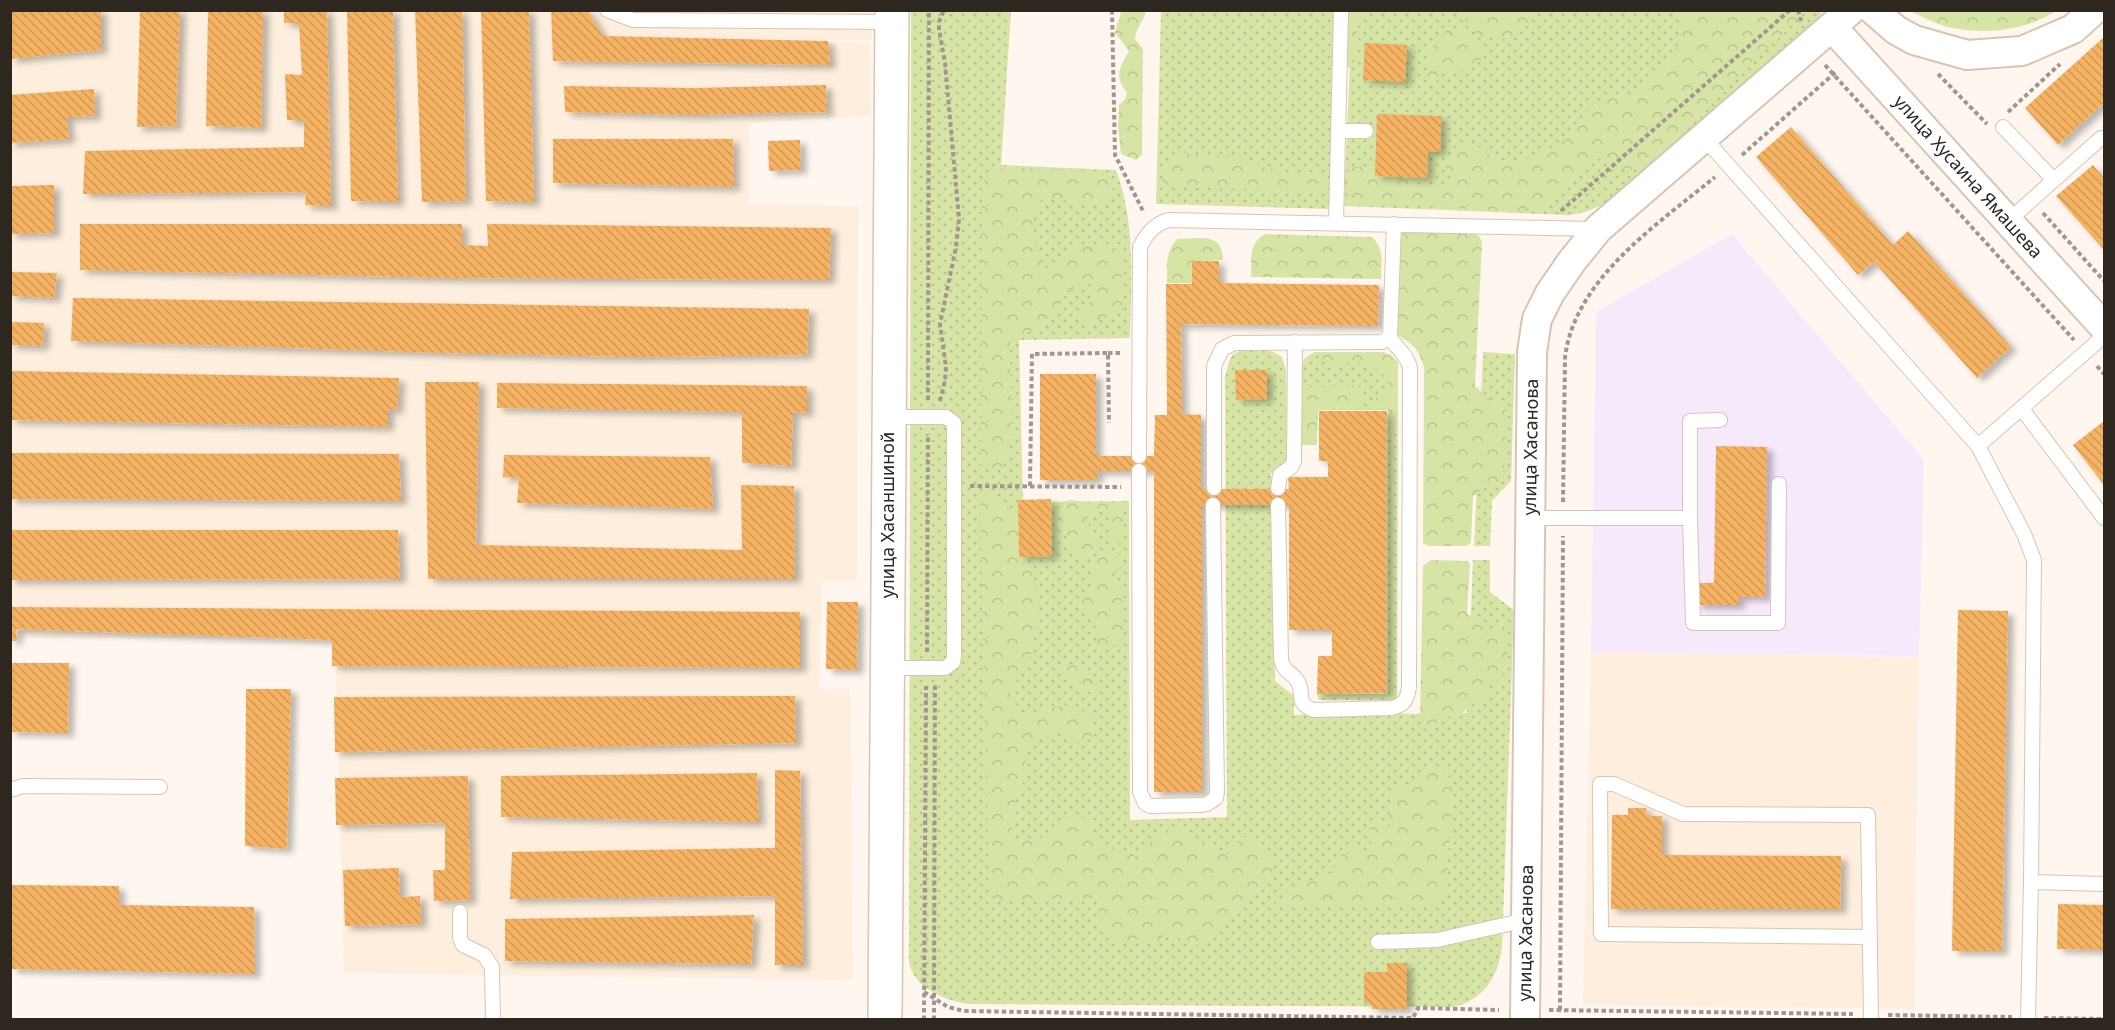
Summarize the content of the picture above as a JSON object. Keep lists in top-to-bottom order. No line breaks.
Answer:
{"streets":{"street":["улица Хусаина Ямашева","улица Хасанова","улица Хасаншиной"]},"crossings":[["улица Хусаина Ямашева","улица Хасанова"]]}
